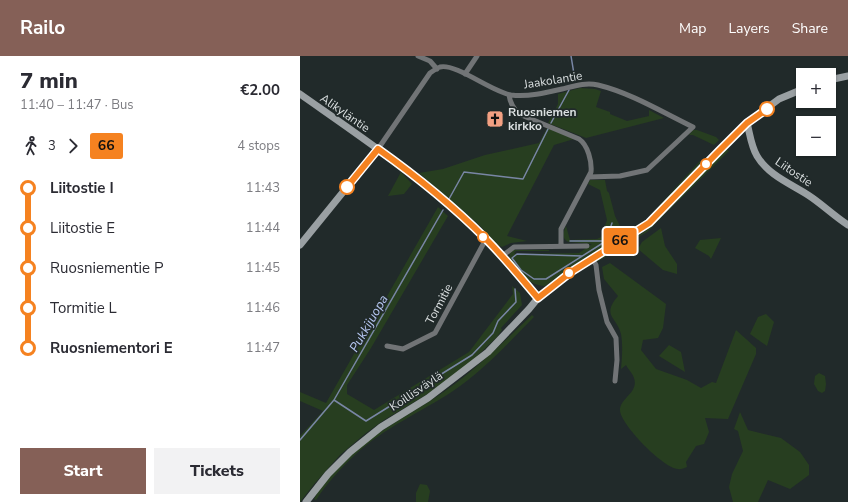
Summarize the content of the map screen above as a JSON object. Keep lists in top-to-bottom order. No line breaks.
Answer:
{"streets":{"street":["Jaakolantie","Alikyläntie","Liitostie","Tormitie","Koillisväylä"]},"crossings":[["Alikyläntie","Tormitie"],["Alikyläntie","Koillisväylä"],["Liitostie","Koillisväylä"]],"water":["Pukkijuopa"],"places":{"church":["Ruosniemen kirkko"]},"lines":["bus line 66"],"page":{"header":"Railo","nav":["Map","Layers","Share"],"heading":["7 min","11:40 – 11:47 · Bus","€2.00"],"on_map":"66","map_buttons":["+","−"],"legs":["3","66","4 stops"],"list":[{"name":"Liitostie I","value":"11:43"},{"name":"Liitostie E","value":"11:44"},{"name":"Ruosniementie P","value":"11:45"},{"name":"Tormitie L","value":"11:46"},{"name":"Ruosniementori E","value":"11:47"}],"buttons":["Start","Tickets"]}}
